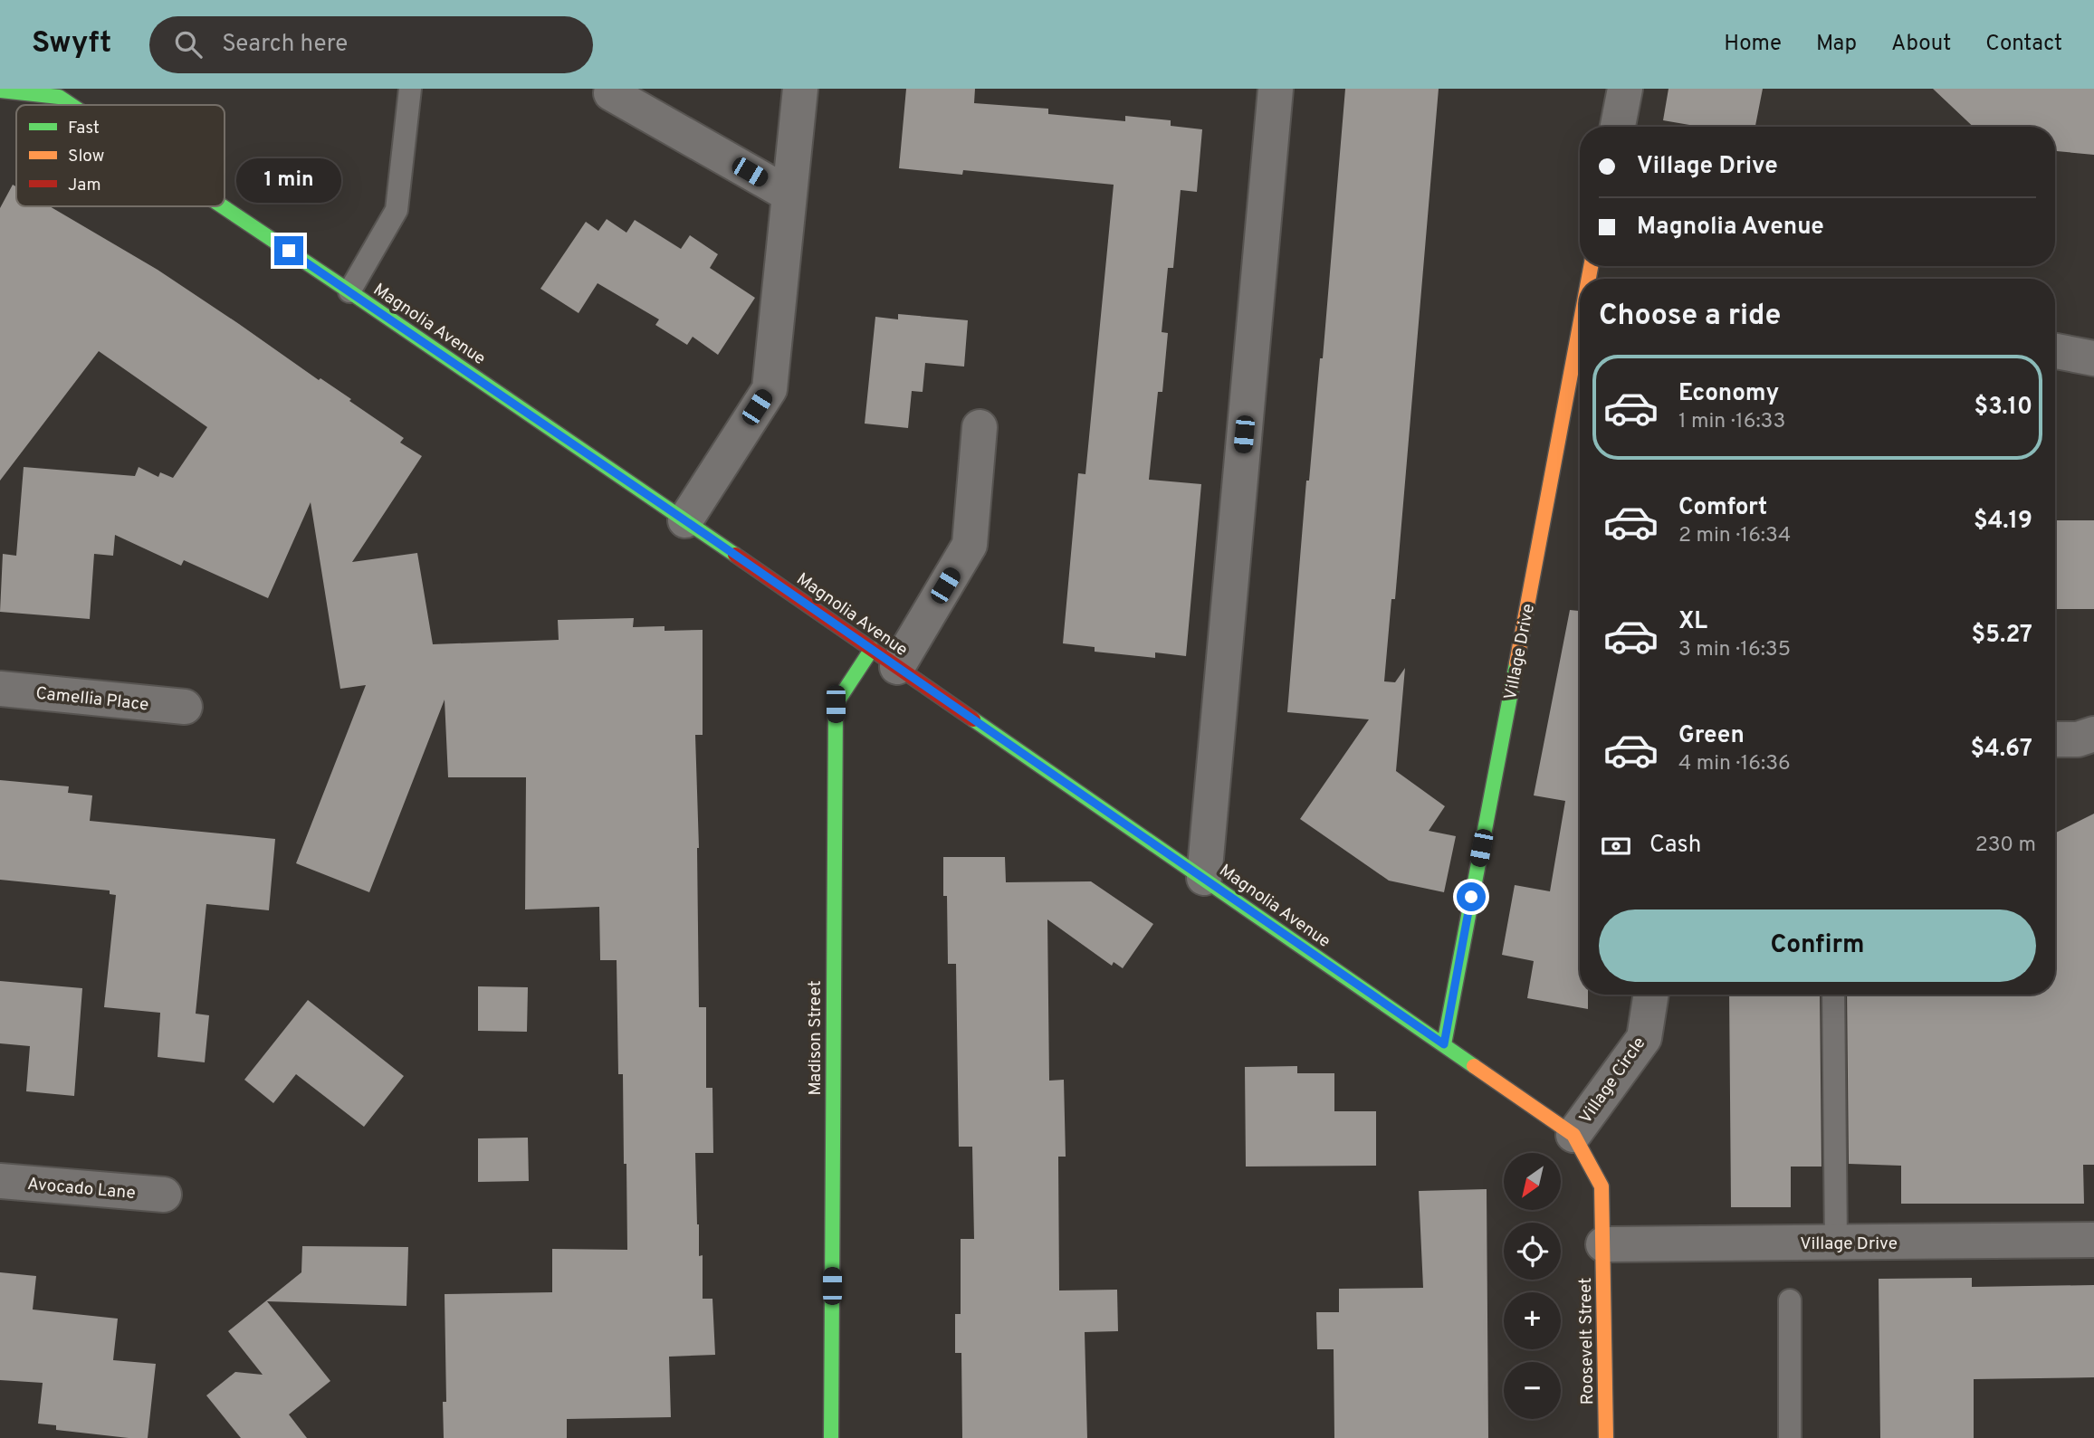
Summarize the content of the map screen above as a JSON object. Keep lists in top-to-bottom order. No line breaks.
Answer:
{"streets":{"main road":["Magnolia Avenue","Village Drive","Madison Street","Roosevelt Street"],"street":["Camellia Place","Village Circle","Avocado Lane"]},"crossings":[["Magnolia Avenue","Village Drive"],["Magnolia Avenue","Madison Street"],["Magnolia Avenue","Village Circle"],["Magnolia Avenue","Roosevelt Street"],["Village Drive","Roosevelt Street"]],"legend":["Fast","Slow","Jam"],"north":"bottom left","page":{"header":"Swyft","search":"Search here","nav":["Home","Map","About","Contact"],"banner":["Village Drive","Magnolia Avenue"],"bubble":"1 min","heading":"Choose a ride","list":[{"name":"Economy","note":"1 min · 16:33","value":"$3.10"},{"name":"Comfort","note":"2 min · 16:34","value":"$4.19"},{"name":"XL","note":"3 min · 16:35","value":"$5.27"},{"name":"Green","note":"4 min · 16:36","value":"$4.67"}],"pay":["Cash","230 m"],"buttons":"Confirm","map_buttons":["+","−"]}}
